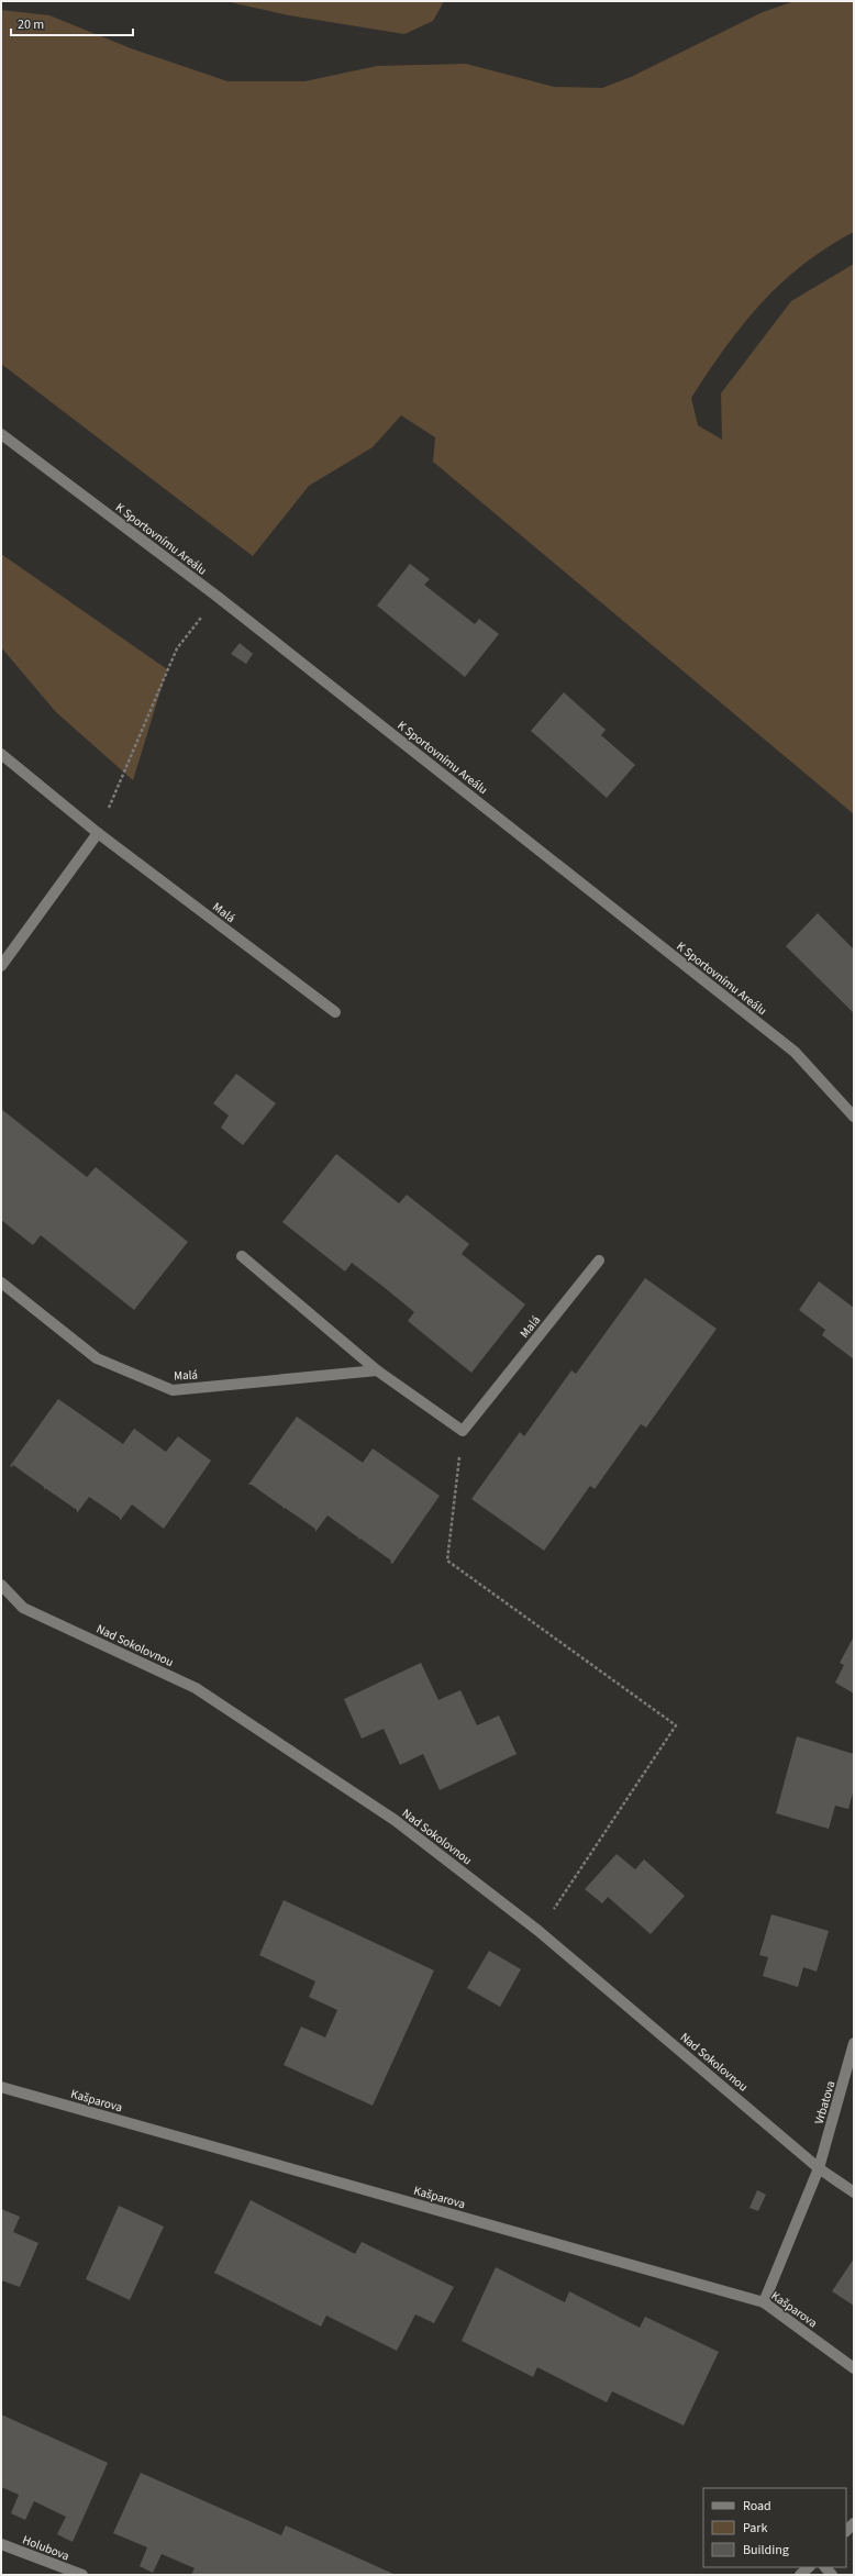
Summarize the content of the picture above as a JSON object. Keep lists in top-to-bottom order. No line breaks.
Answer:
{"streets":{"street":["K Sportovnímu Areálu","Malá","Nad Sokolovnou","Kašparova","Vrbatova","Holubova"]},"crossings":[["Nad Sokolovnou","Vrbatova"]],"legend":["Road","Park","Building"],"scale_bar":"20 m"}
